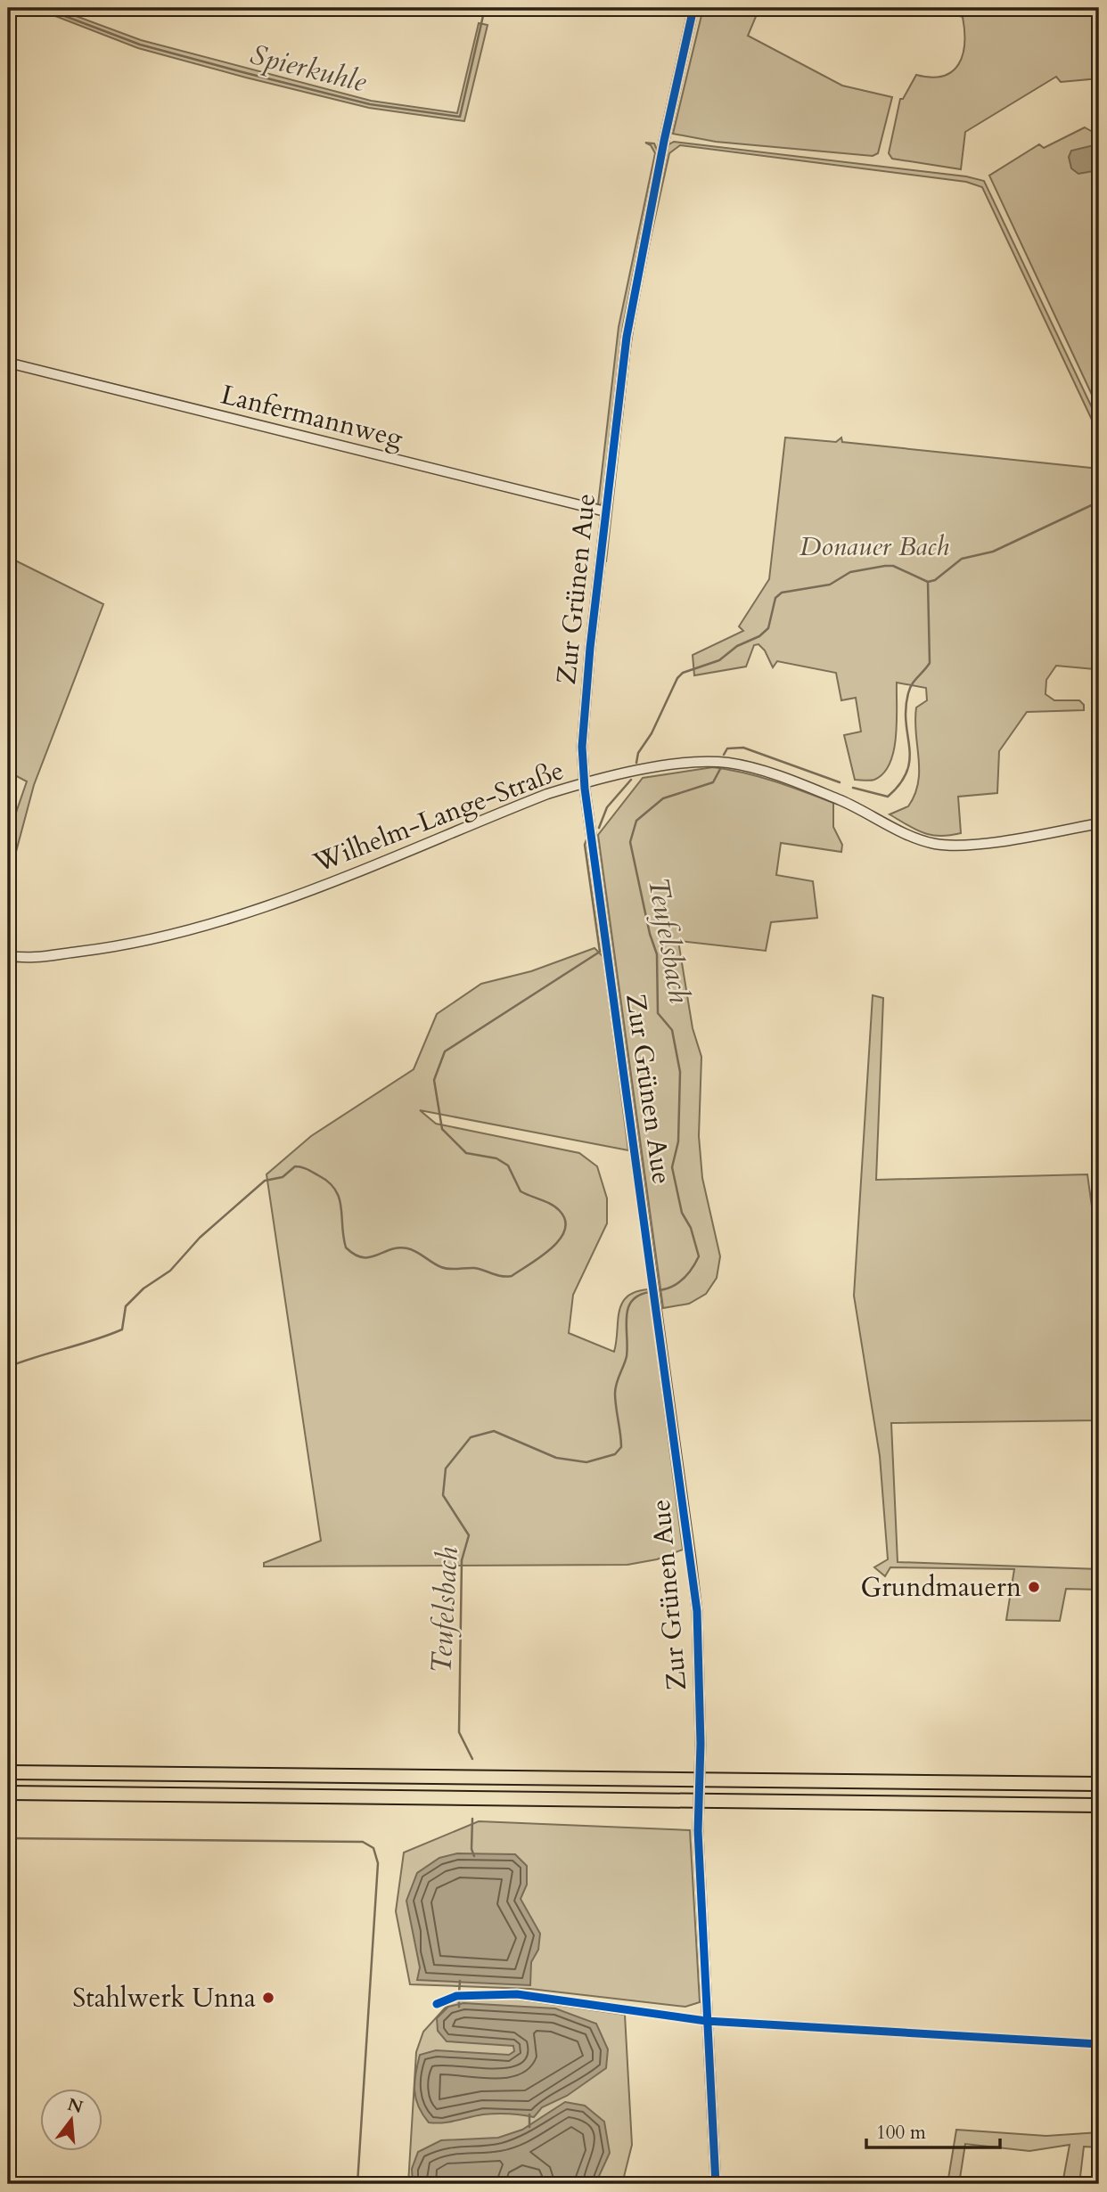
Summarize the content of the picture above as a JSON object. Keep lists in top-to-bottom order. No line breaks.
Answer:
{"streets":{"street":["Lanfermannweg","Zur Grünen Aue","Wilhelm-Lange-Straße"]},"crossings":[["Lanfermannweg","Zur Grünen Aue"],["Zur Grünen Aue","Wilhelm-Lange-Straße"]],"water":["Spierkuhle","Teufelsbach"],"parks":["Donauer Bach"],"places":["Grundmauern","Stahlwerk Unna"],"scale_bar":"100 m","north":"top"}
